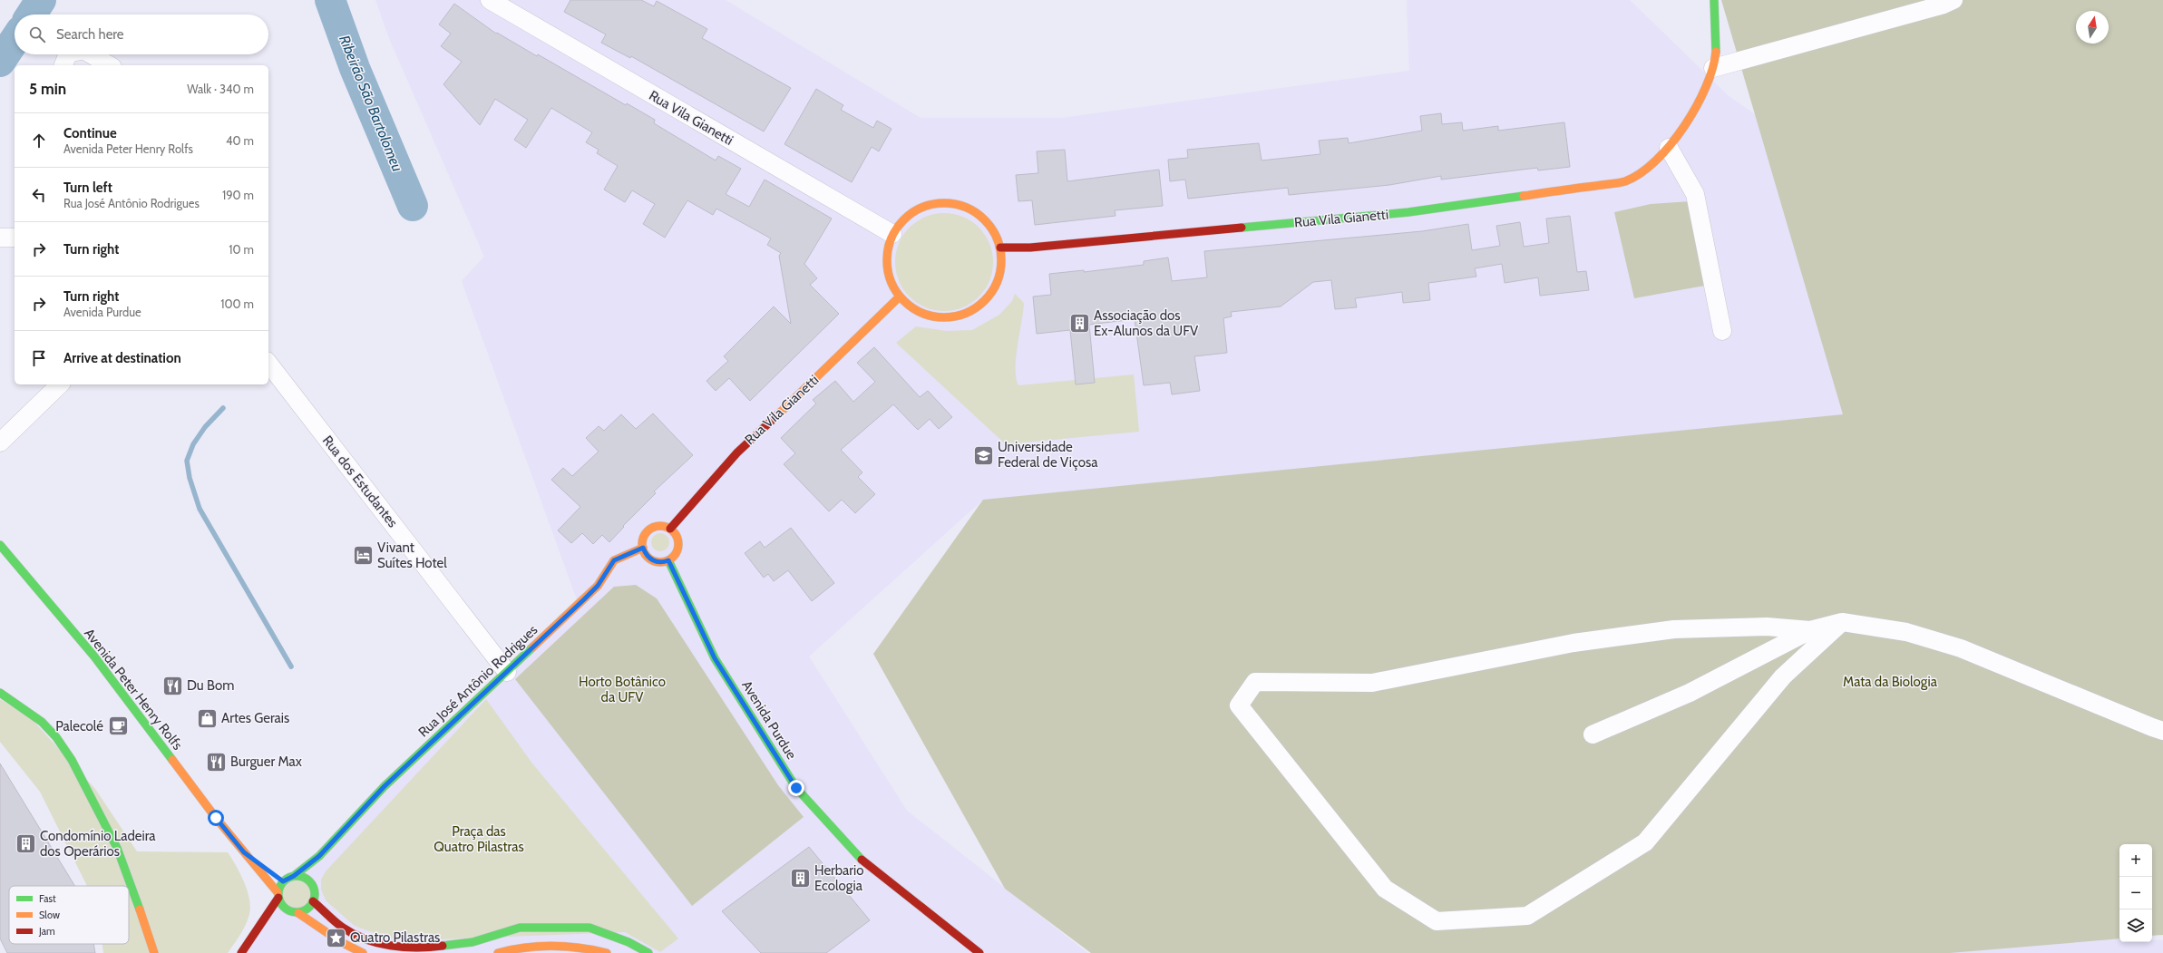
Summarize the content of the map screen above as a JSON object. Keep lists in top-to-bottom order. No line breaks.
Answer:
{"streets":{"street":["Rua Vila Gianetti","Rua dos Estudantes","Rua José Antônio Rodrigues","Avenida Peter Henry Rolfs","Avenida Purdue"]},"crossings":[["Rua Vila Gianetti","Rua José Antônio Rodrigues"],["Rua Vila Gianetti","Avenida Purdue"],["Rua dos Estudantes","Rua José Antônio Rodrigues"],["Rua José Antônio Rodrigues","Avenida Peter Henry Rolfs"],["Rua José Antônio Rodrigues","Avenida Purdue"]],"water":["Ribeirão São Bartolomeu"],"parks":["Horto Botânico da UFV","Mata da Biologia","Praça das Quatro Pilastras"],"places":{"building":["Associação dos Ex-Alunos da UFV","Condomínio Ladeira dos Operários","Herbario Ecologia"],"school or university":["Universidade Federal de Viçosa"],"hotel":["Vivant Suítes Hotel"],"restaurant":["Du Bom","Burguer Max"],"shop":["Artes Gerais"],"cafe":["Palecolé"],"place":["Quatro Pilastras"]},"legend":["Fast","Slow","Jam"],"north":"top","page":{"search":"Search here","heading":["5 min","Walk · 340 m"],"list":[["Continue","Avenida Peter Henry Rolfs","40 m"],["Turn left","Rua José Antônio Rodrigues","190 m"],["Turn right","10 m"],["Turn right","Avenida Purdue","100 m"],"Arrive at destination"],"map_buttons":["+","−"]}}
